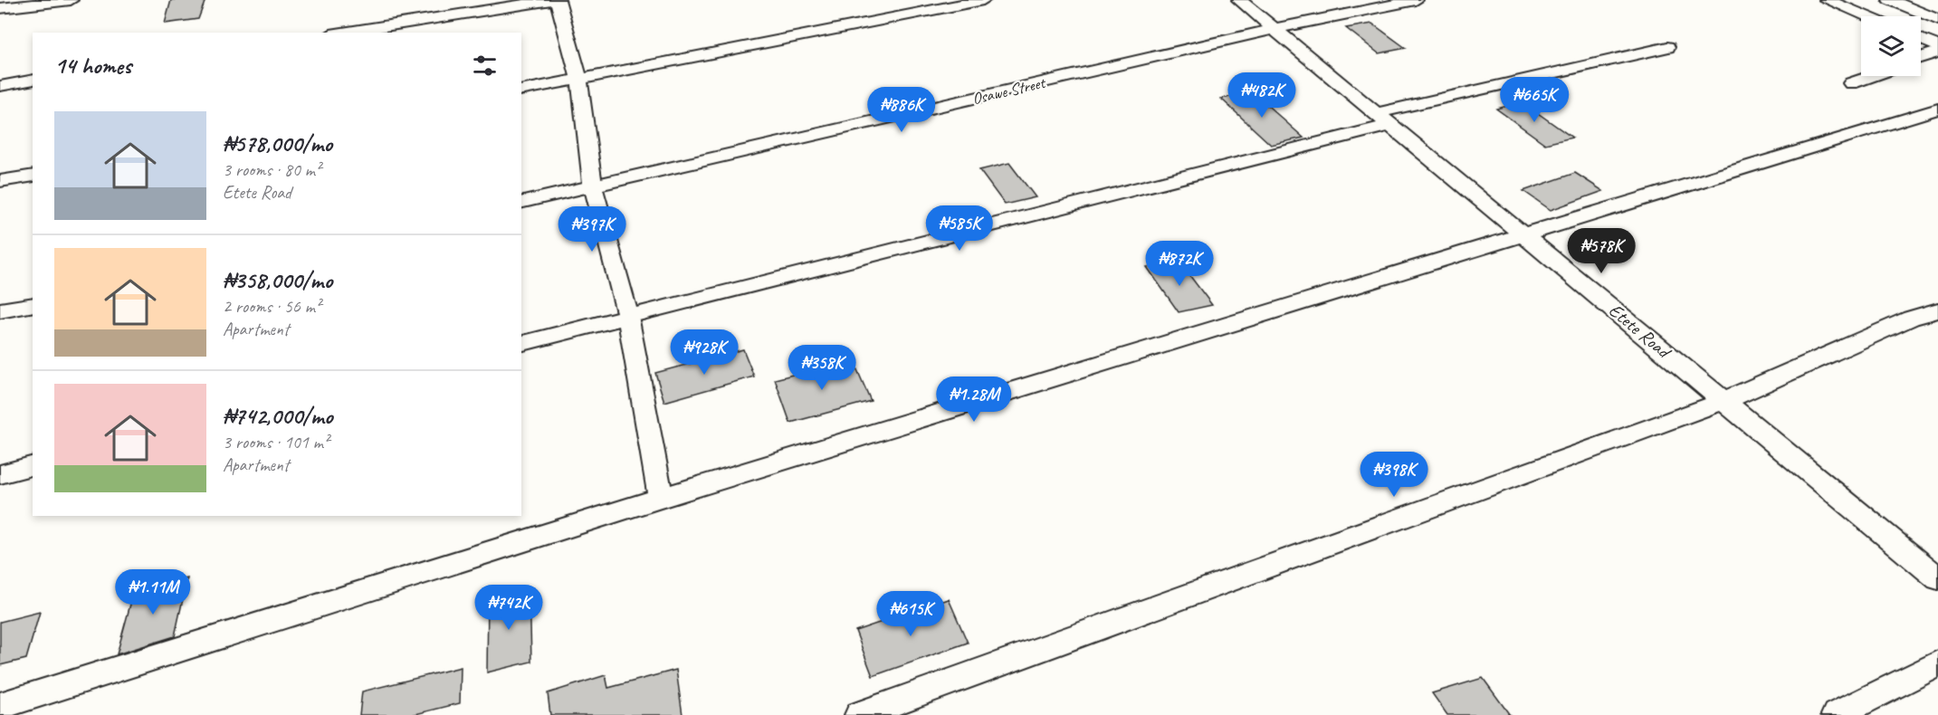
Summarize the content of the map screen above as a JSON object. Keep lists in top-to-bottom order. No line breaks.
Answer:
{"streets":{"street":["Osawe Street","Etete Road"]},"crossings":[["Osawe Street","Etete Road"]],"page":{"heading":"14 homes","price":["₦482K","₦665K","₦886K","₦585K","₦397K","₦578K","₦872K","₦928K","₦358K","₦1.28M","₦398K","₦1.11M","₦742K","₦615K"],"list":[{"name":"₦578,000/mo","note":"3 rooms · 80 m² · Etete Road"},{"name":"₦358,000/mo","note":"2 rooms · 56 m² · Apartment"},{"name":"₦742,000/mo","note":"3 rooms · 101 m² · Apartment"}]}}
